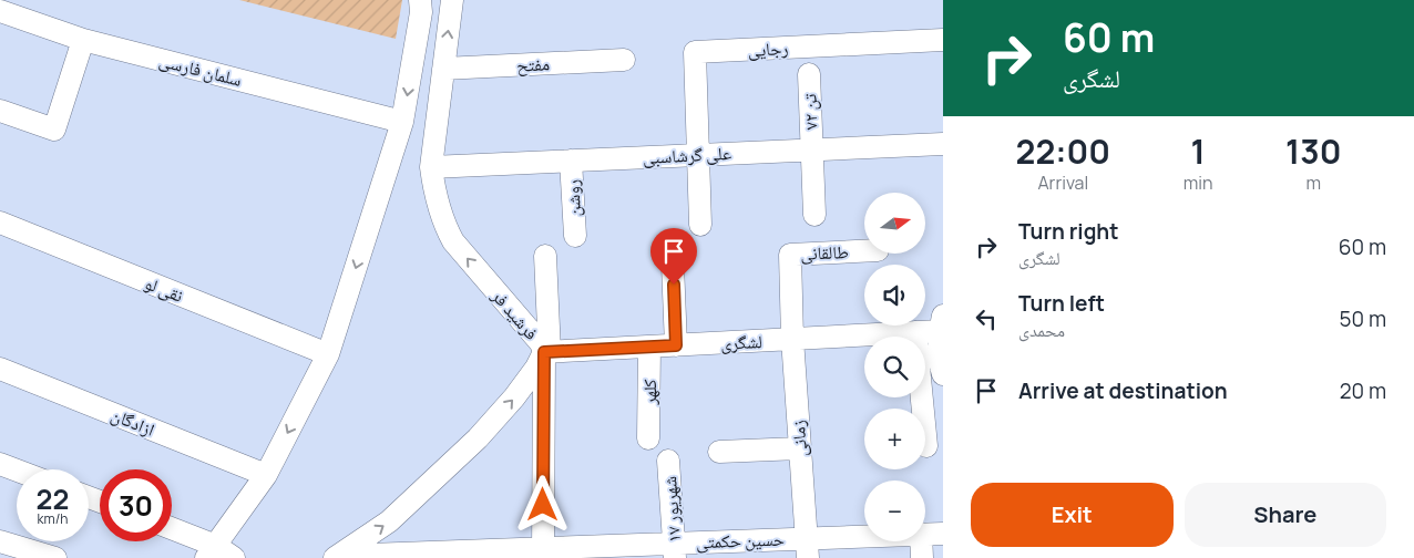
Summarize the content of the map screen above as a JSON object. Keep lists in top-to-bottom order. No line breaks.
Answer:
{"streets":{"street":["رجایی","مفتح","سلمان فارسی","۷۲ تن","علی گرشاسبی","روشن","طالقانی","نقی لو","فرشید فر","لشگری","کلهر","ازادگان","زمانی","۱۷ شهریور","حسین حکمتی"]},"crossings":[["رجایی","علی گرشاسبی"],["مفتح","فرشید فر"],["۷۲ تن","علی گرشاسبی"],["علی گرشاسبی","روشن"],["علی گرشاسبی","فرشید فر"],["طالقانی","لشگری"],["طالقانی","زمانی"],["فرشید فر","لشگری"],["فرشید فر","حسین حکمتی"],["لشگری","کلهر"],["لشگری","زمانی"],["زمانی","حسین حکمتی"],["۱۷ شهریور","حسین حکمتی"]],"north":"right","page":{"turn":["60 m","لشگری"],"eta":["22:00","Arrival","1","min","130","m"],"map_buttons":["+","−"],"list":[{"name":"Turn right","note":"لشگری","value":"60 m"},{"name":"Turn left","note":"محمدی","value":"50 m"},{"name":"Arrive at destination","value":"20 m"}],"speed":"22 km/h","limit":"30","buttons":["Exit","Share"]}}
